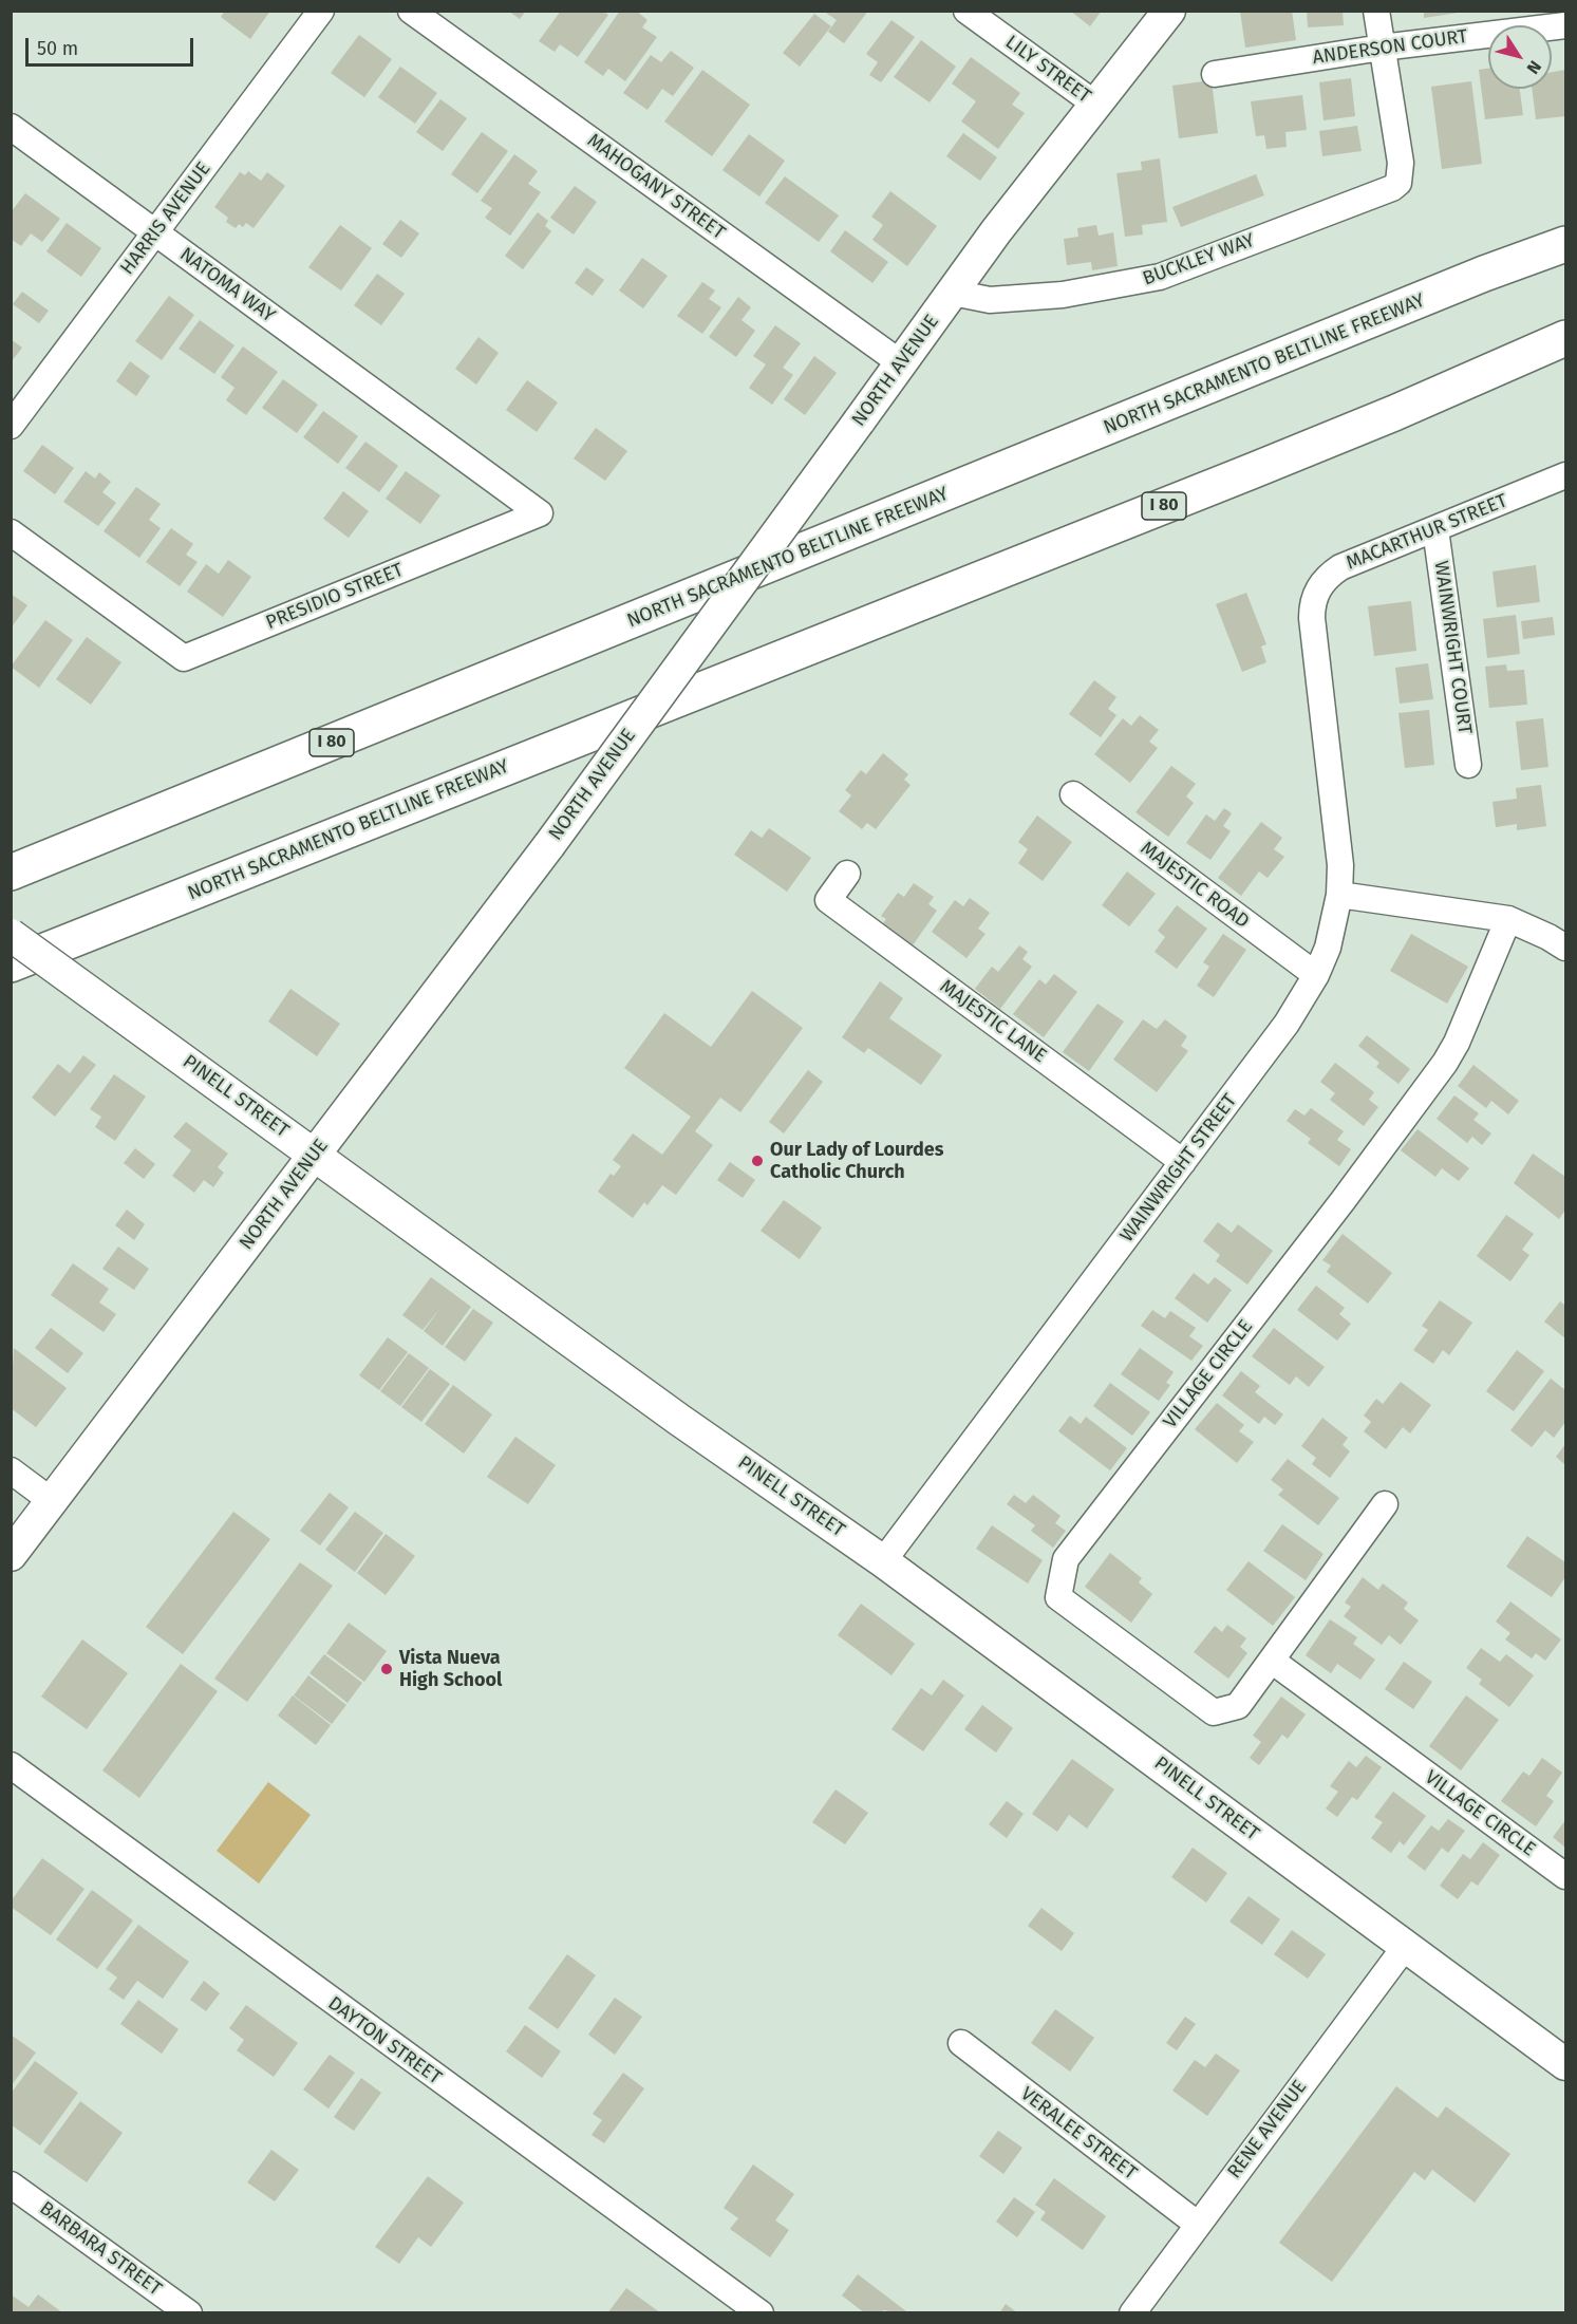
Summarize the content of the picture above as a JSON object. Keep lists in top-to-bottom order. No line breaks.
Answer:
{"streets":{"highway":["NORTH SACRAMENTO BELTLINE FREEWAY","I 80"],"street":["ANDERSON COURT","LILY STREET","MAHOGANY STREET","HARRIS AVENUE","BUCKLEY WAY","NATOMA WAY","NORTH AVENUE","MACARTHUR STREET","PRESIDIO STREET","WAINWRIGHT COURT","MAJESTIC ROAD","MAJESTIC LANE","PINELL STREET","WAINWRIGHT STREET","VILLAGE CIRCLE","DAYTON STREET","RENE AVENUE","VERALEE STREET","BARBARA STREET"]},"crossings":[["ANDERSON COURT","BUCKLEY WAY"],["LILY STREET","NORTH AVENUE"],["MAHOGANY STREET","NORTH AVENUE"],["HARRIS AVENUE","NATOMA WAY"],["BUCKLEY WAY","NORTH AVENUE"],["NATOMA WAY","PRESIDIO STREET"],["NORTH AVENUE","PINELL STREET"],["MACARTHUR STREET","WAINWRIGHT COURT"],["MACARTHUR STREET","WAINWRIGHT STREET"],["MAJESTIC ROAD","WAINWRIGHT STREET"],["MAJESTIC LANE","WAINWRIGHT STREET"],["PINELL STREET","WAINWRIGHT STREET"],["PINELL STREET","RENE AVENUE"],["RENE AVENUE","VERALEE STREET"]],"places":["Our Lady of Lourdes Catholic Church","Vista Nueva High School"],"scale_bar":"50 m","north":"bottom right"}
